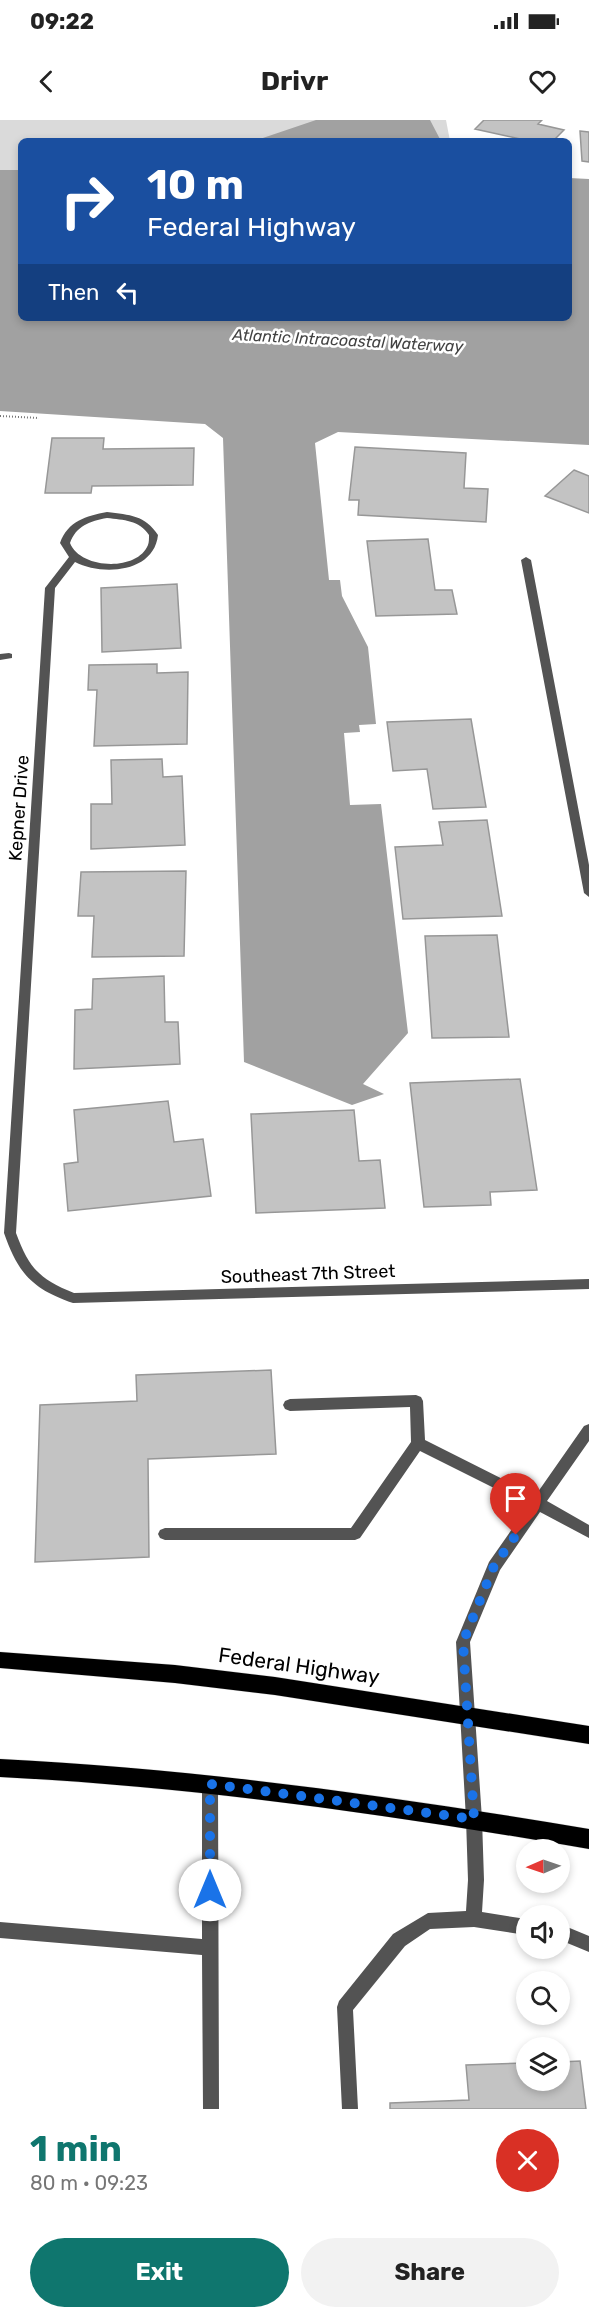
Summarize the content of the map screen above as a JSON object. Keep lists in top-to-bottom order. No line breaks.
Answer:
{"streets":{"main road":["Federal Highway"],"street":["Kepner Drive","Southeast 7th Street"]},"crossings":[["Kepner Drive","Southeast 7th Street"]],"water":["Atlantic Intracoastal Waterway"],"north":"left","page":{"status":"09:22","header":"Drivr","turn":["10 m","Federal Highway"],"then":"Then","heading":["1 min","80 m · 09:23"],"buttons":["Exit","Share"]}}
